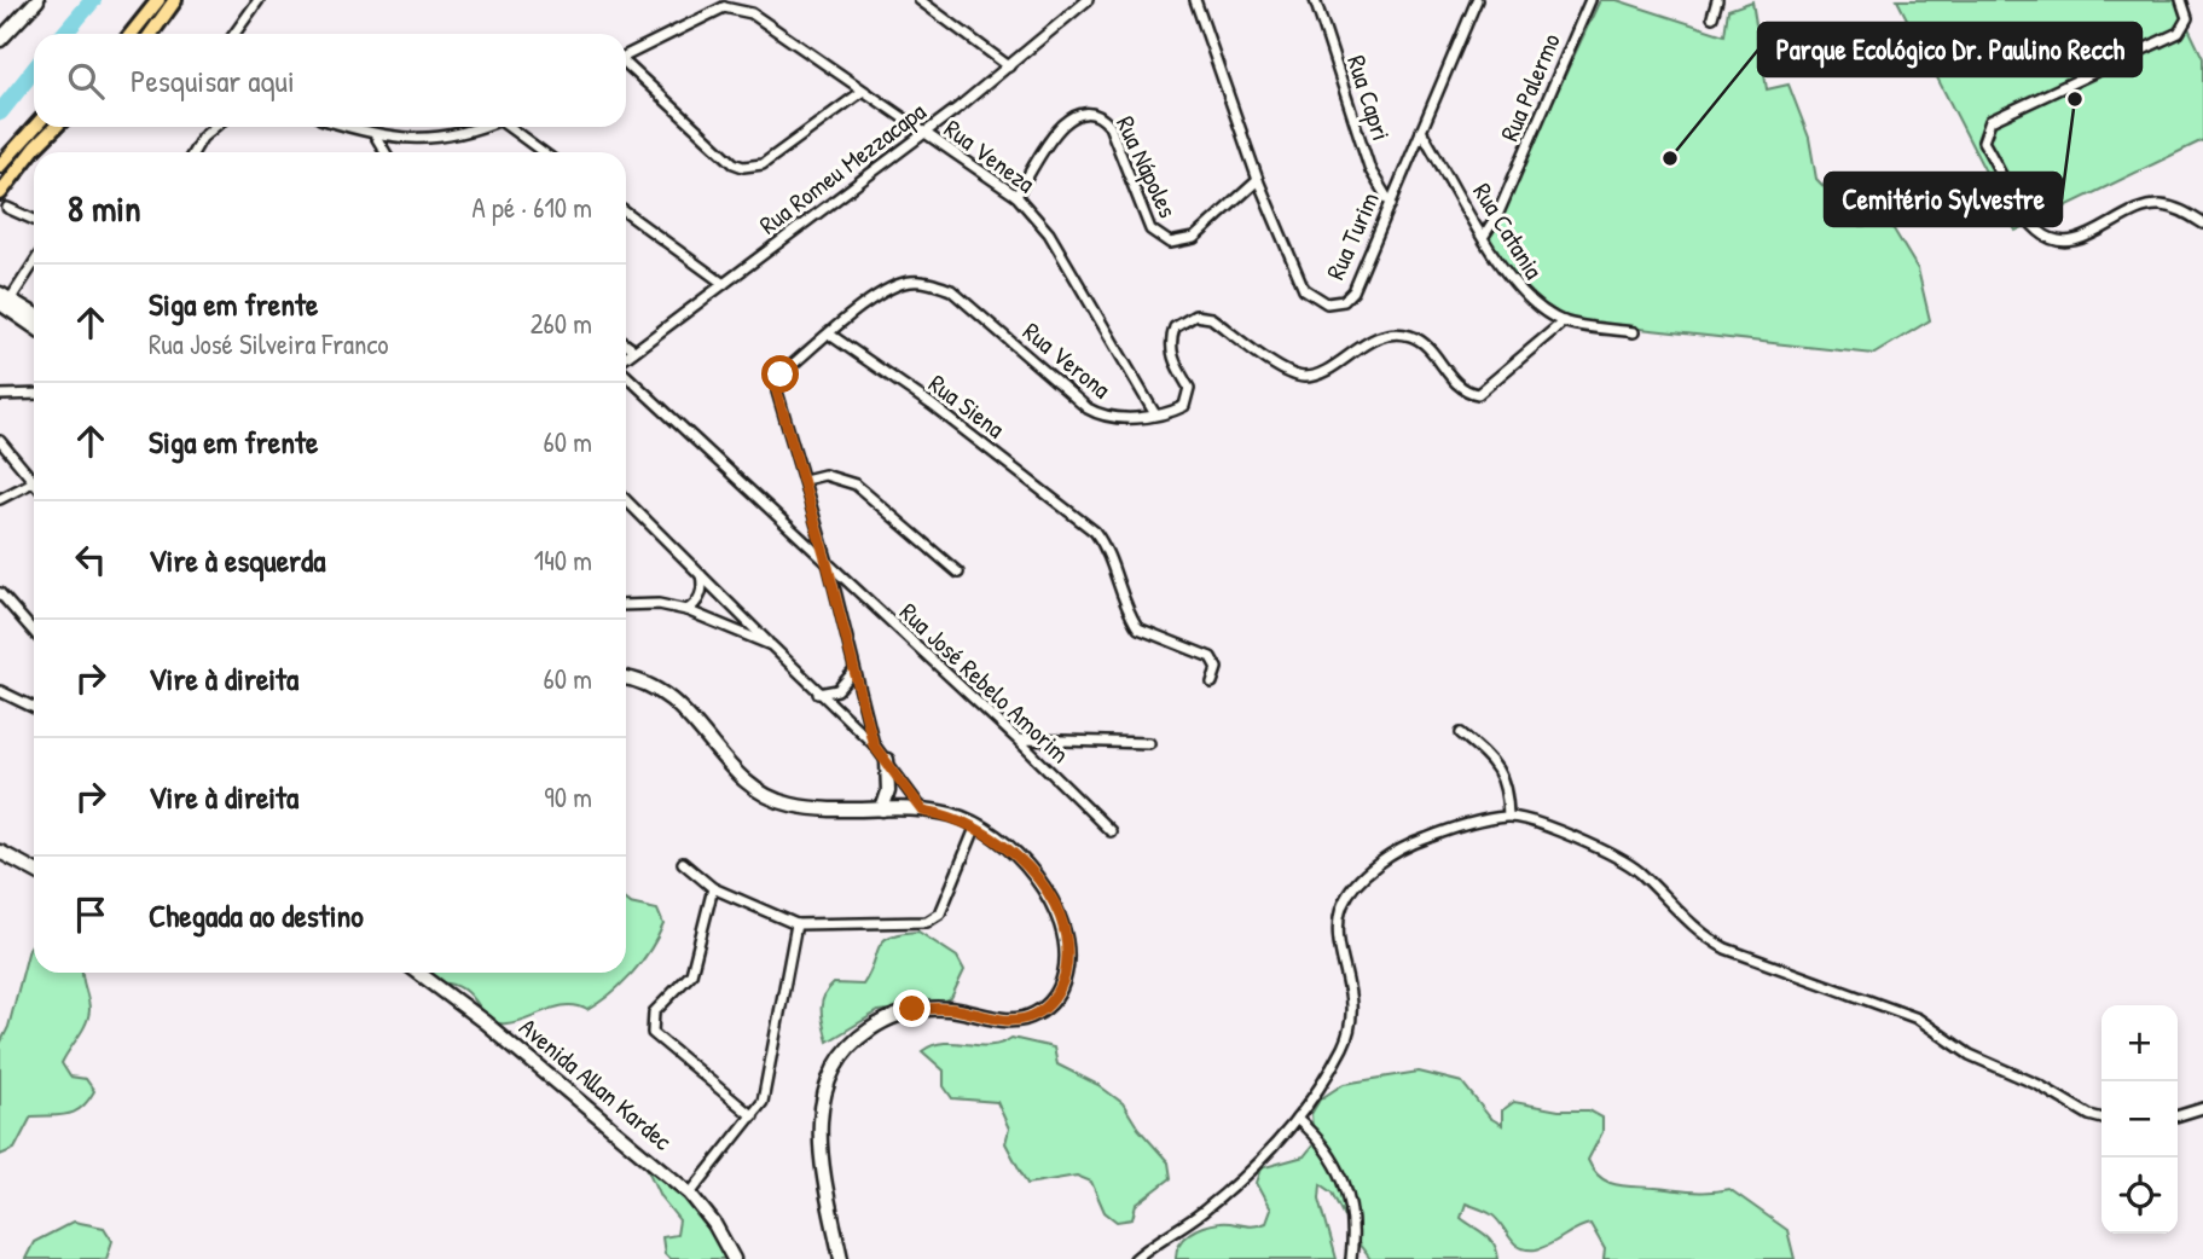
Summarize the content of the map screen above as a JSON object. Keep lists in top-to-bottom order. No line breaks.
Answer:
{"streets":{"street":["Rua Palermo","Rua Capri","Rua Veneza","Rua Nápoles","Rua Romeu Mezzacapa","Rua Catania","Rua Turim","Rua Verona","Rua Siena","Rua José Rebelo Amorim","Avenida Allan Kardec"]},"crossings":[["Rua Palermo","Rua Catania"],["Rua Capri","Rua Turim"],["Rua Veneza","Rua Nápoles"],["Rua Veneza","Rua Romeu Mezzacapa"],["Rua Veneza","Rua Verona"],["Rua Nápoles","Rua Turim"],["Rua Catania","Rua Turim"],["Rua Verona","Rua Siena"]],"places":["Cemitério Sylvestre","Parque Ecológico Dr. Paulino Recch"],"page":{"search":"Pesquisar aqui","heading":["8 min","A pé · 610 m"],"list":[["Siga em frente","Rua José Silveira Franco","260 m"],["Siga em frente","60 m"],["Vire à esquerda","140 m"],["Vire à direita","60 m"],["Vire à direita","90 m"],"Chegada ao destino"],"map_buttons":["+","−"]}}
